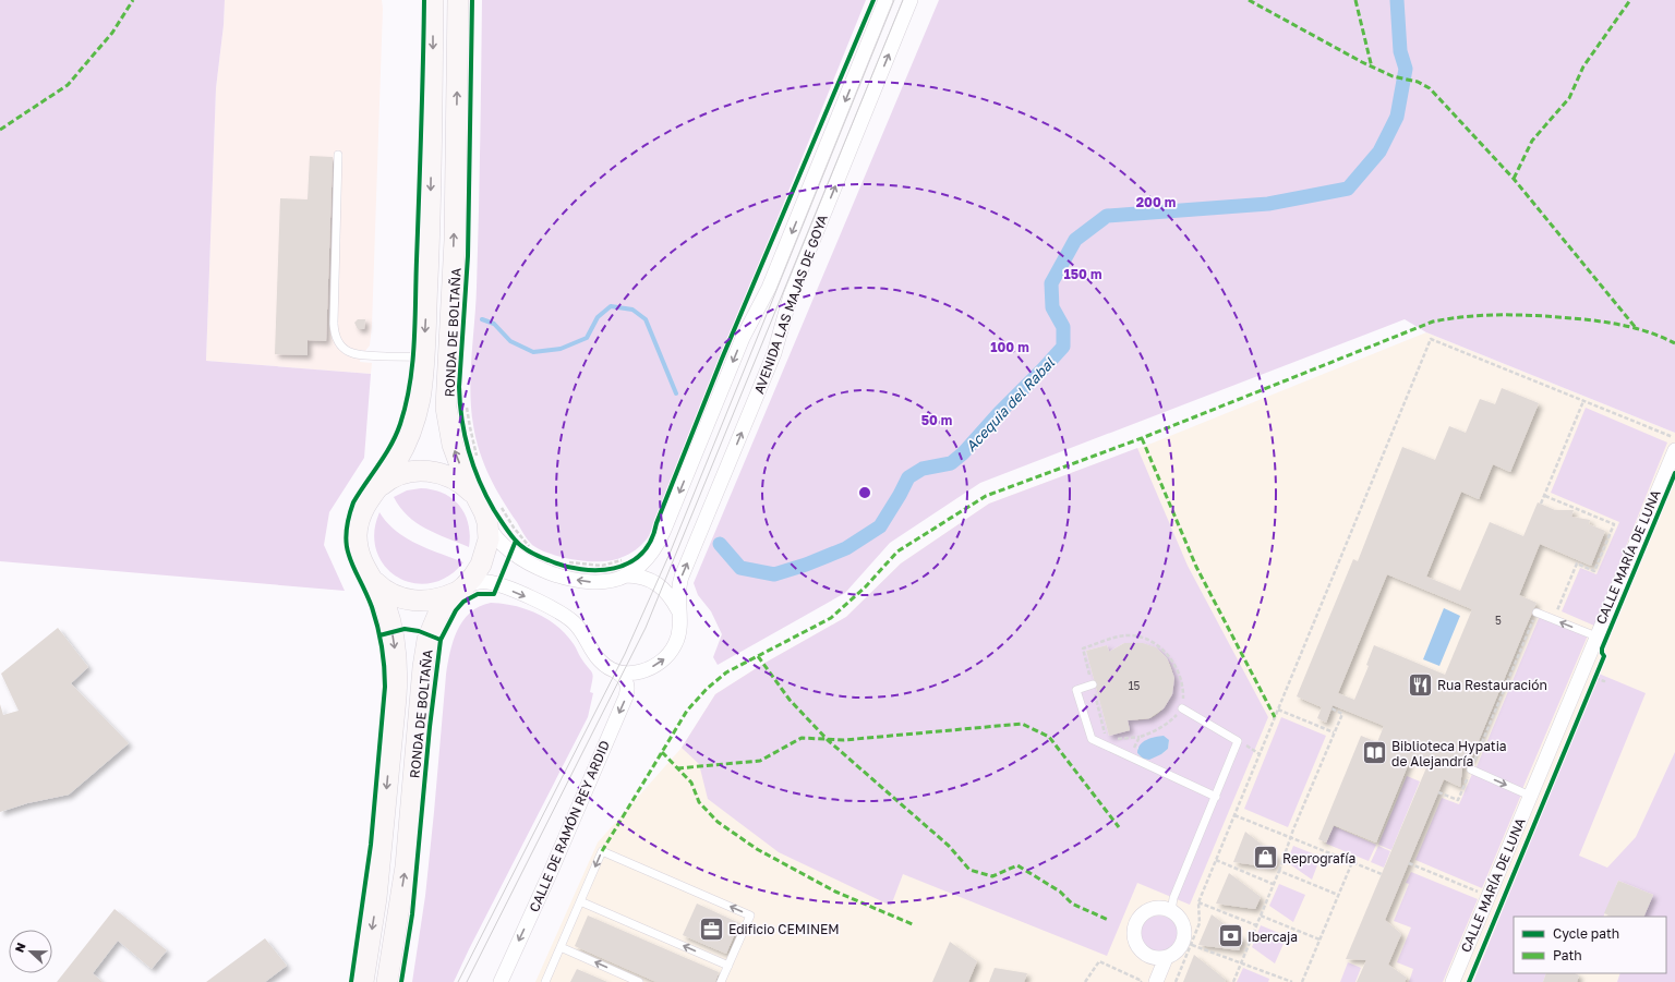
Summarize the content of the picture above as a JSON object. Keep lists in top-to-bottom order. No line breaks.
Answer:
{"streets":{"main road":["RONDA DE BOLTAÑA"],"street":["AVENIDA LAS MAJAS DE GOYA","CALLE MARÍA DE LUNA","CALLE DE RAMÓN REY ARDID"]},"crossings":[["AVENIDA LAS MAJAS DE GOYA","RONDA DE BOLTAÑA"],["AVENIDA LAS MAJAS DE GOYA","CALLE DE RAMÓN REY ARDID"]],"one_way":["CALLE DE RAMÓN REY ARDID"],"water":["Acequia del Rabal"],"places":{"restaurant":["Rua Restauración"],"library":["Biblioteca Hypatia de Alejandría"],"shop":["Reprografía"],"office":["Edificio CEMINEM"],"bank":["Ibercaja"]},"house_numbers":["5","15"],"legend":["Cycle path","Path"],"north":"left","rings":["200 m","150 m","100 m","50 m"]}
